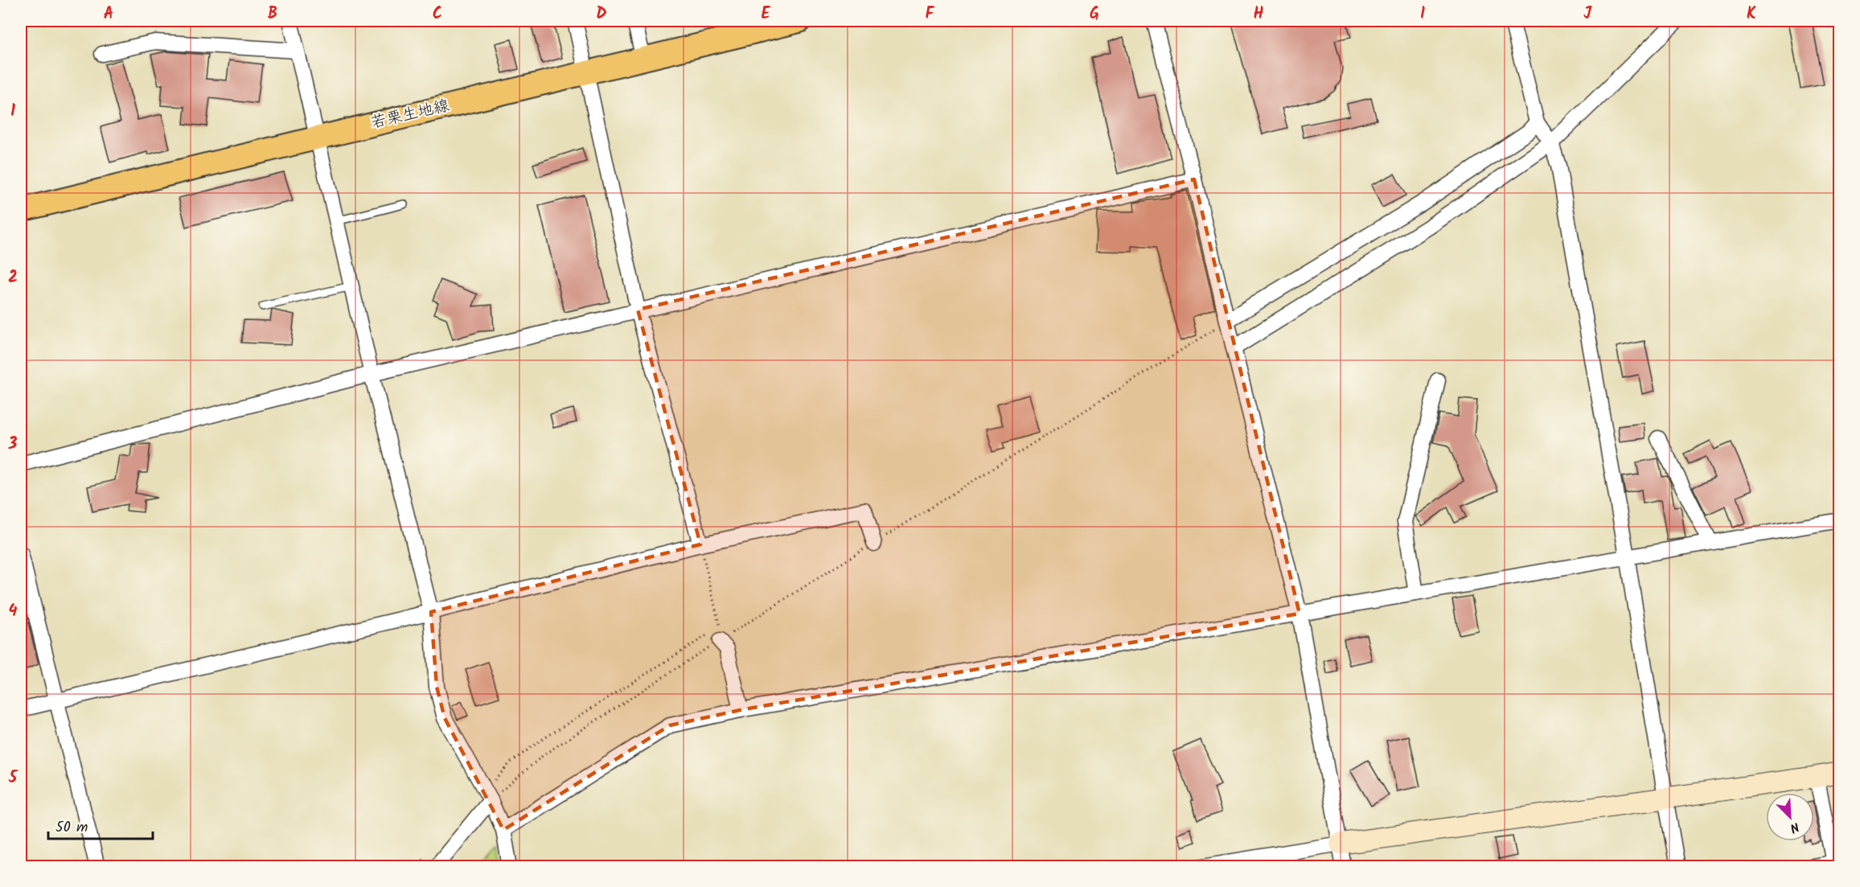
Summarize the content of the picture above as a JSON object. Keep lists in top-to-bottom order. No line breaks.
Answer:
{"streets":{"main road":["若栗生地線"]},"scale_bar":"50 m","north":"bottom right","grid":{"columns":["A","B","C","D","E","F","G","H","I","J","K"],"rows":["1","2","3","4","5"]}}
